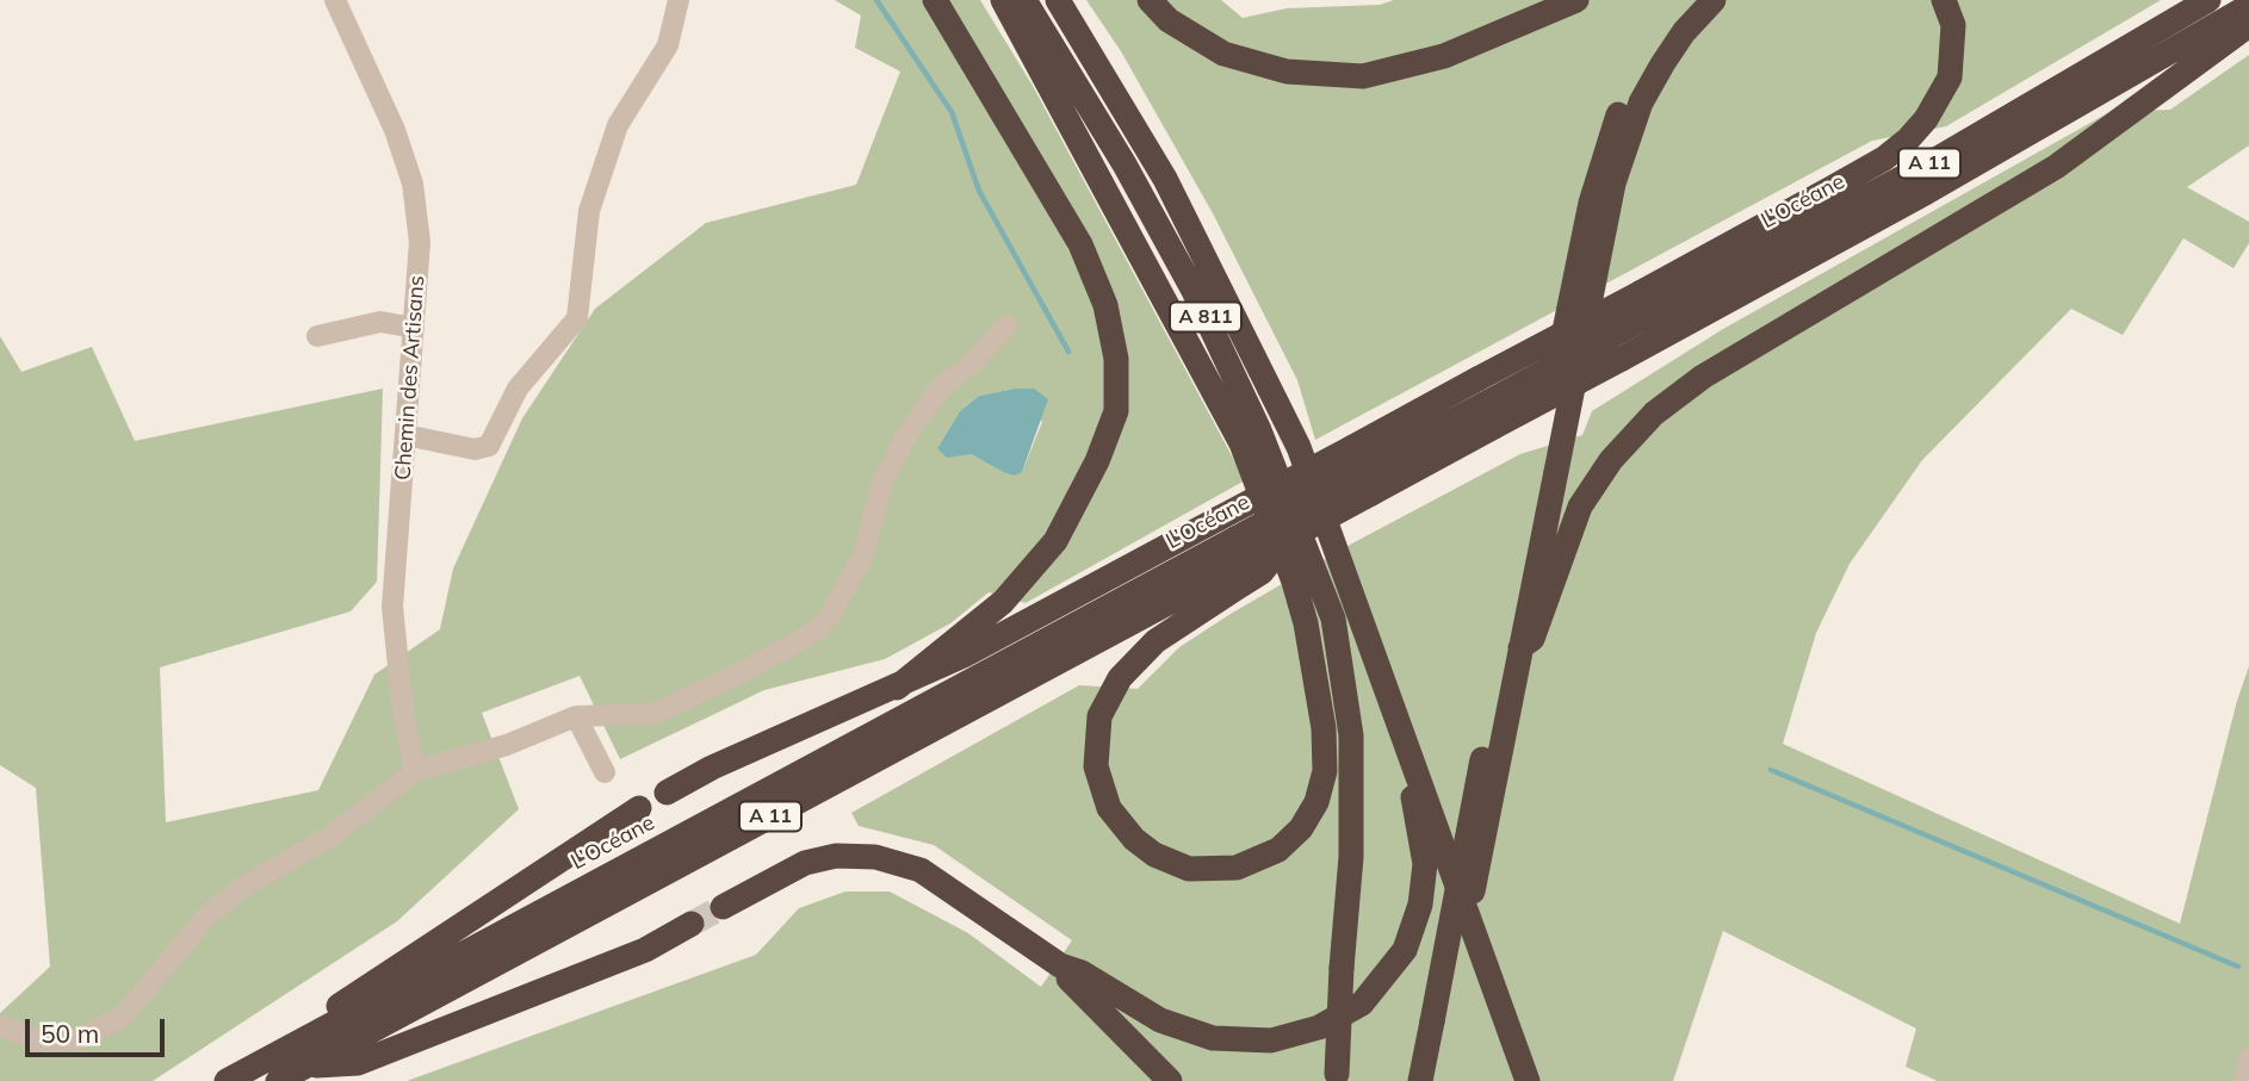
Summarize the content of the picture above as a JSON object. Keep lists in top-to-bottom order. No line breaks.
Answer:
{"streets":{"highway":["A 11","L’Océane","A 811"],"street":["Chemin des Artisans"]},"scale_bar":"50 m"}
